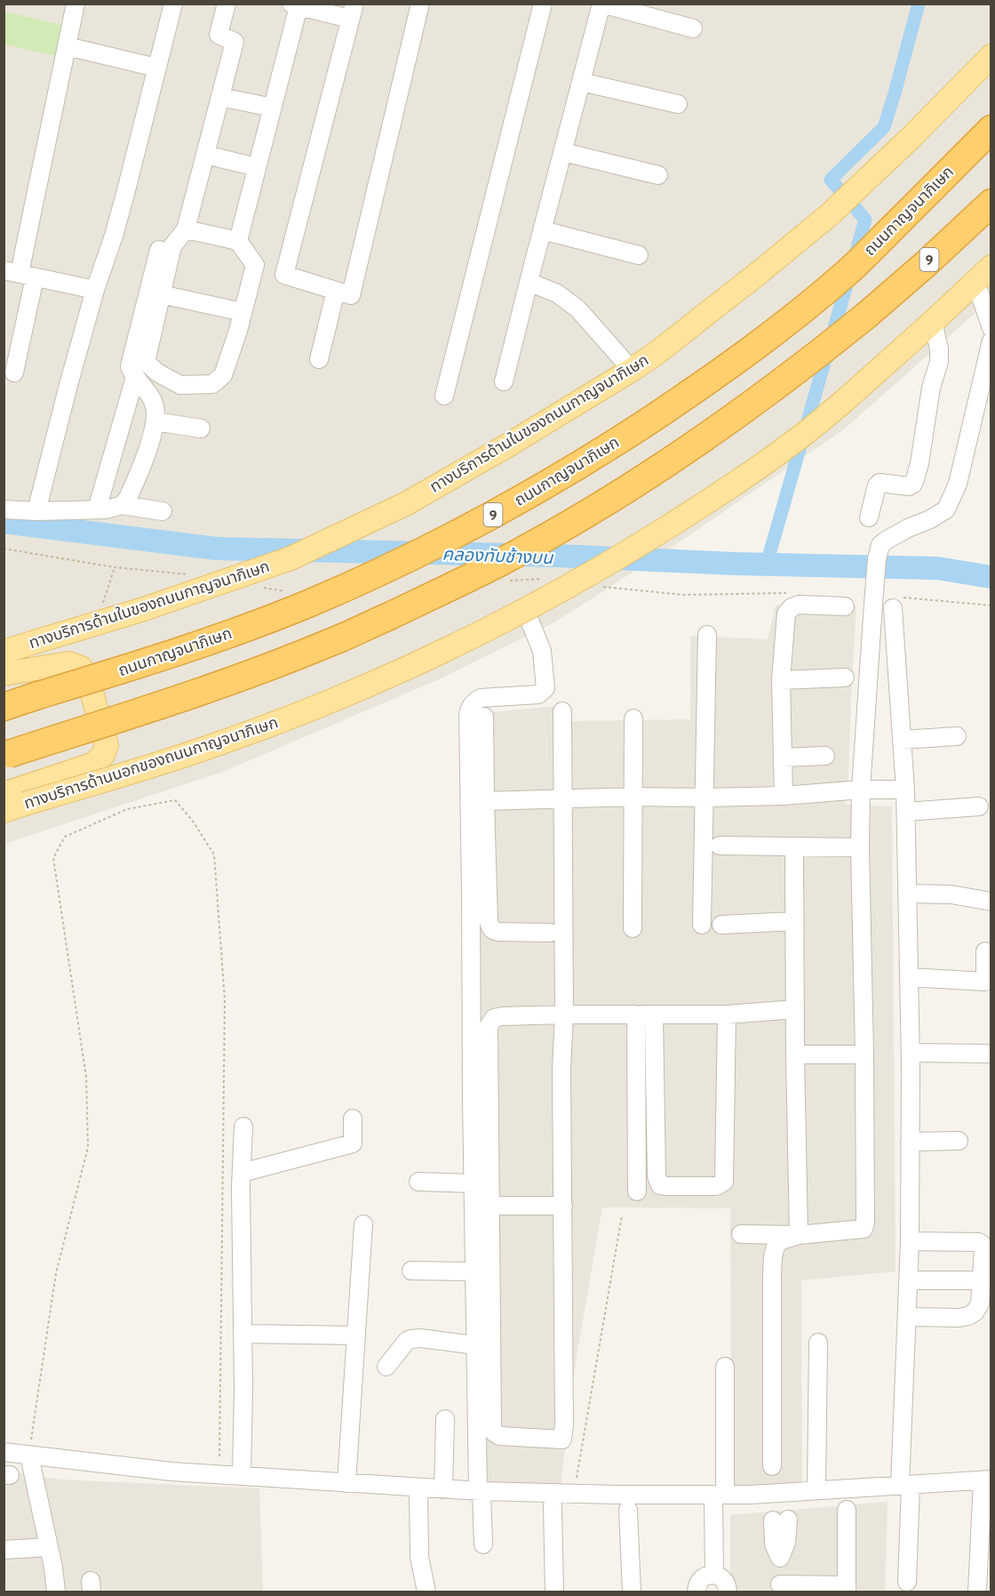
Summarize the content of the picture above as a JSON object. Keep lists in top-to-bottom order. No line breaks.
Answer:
{"streets":{"highway":["ถนนกาญจนาภิเษก","9"],"main road":["ทางบริการด้านในของถนนกาญจนาภิเษก","ทางบริการด้านนอกของถนนกาญจนาภิเษก"]},"water":["คลองทับช้างบน"]}
